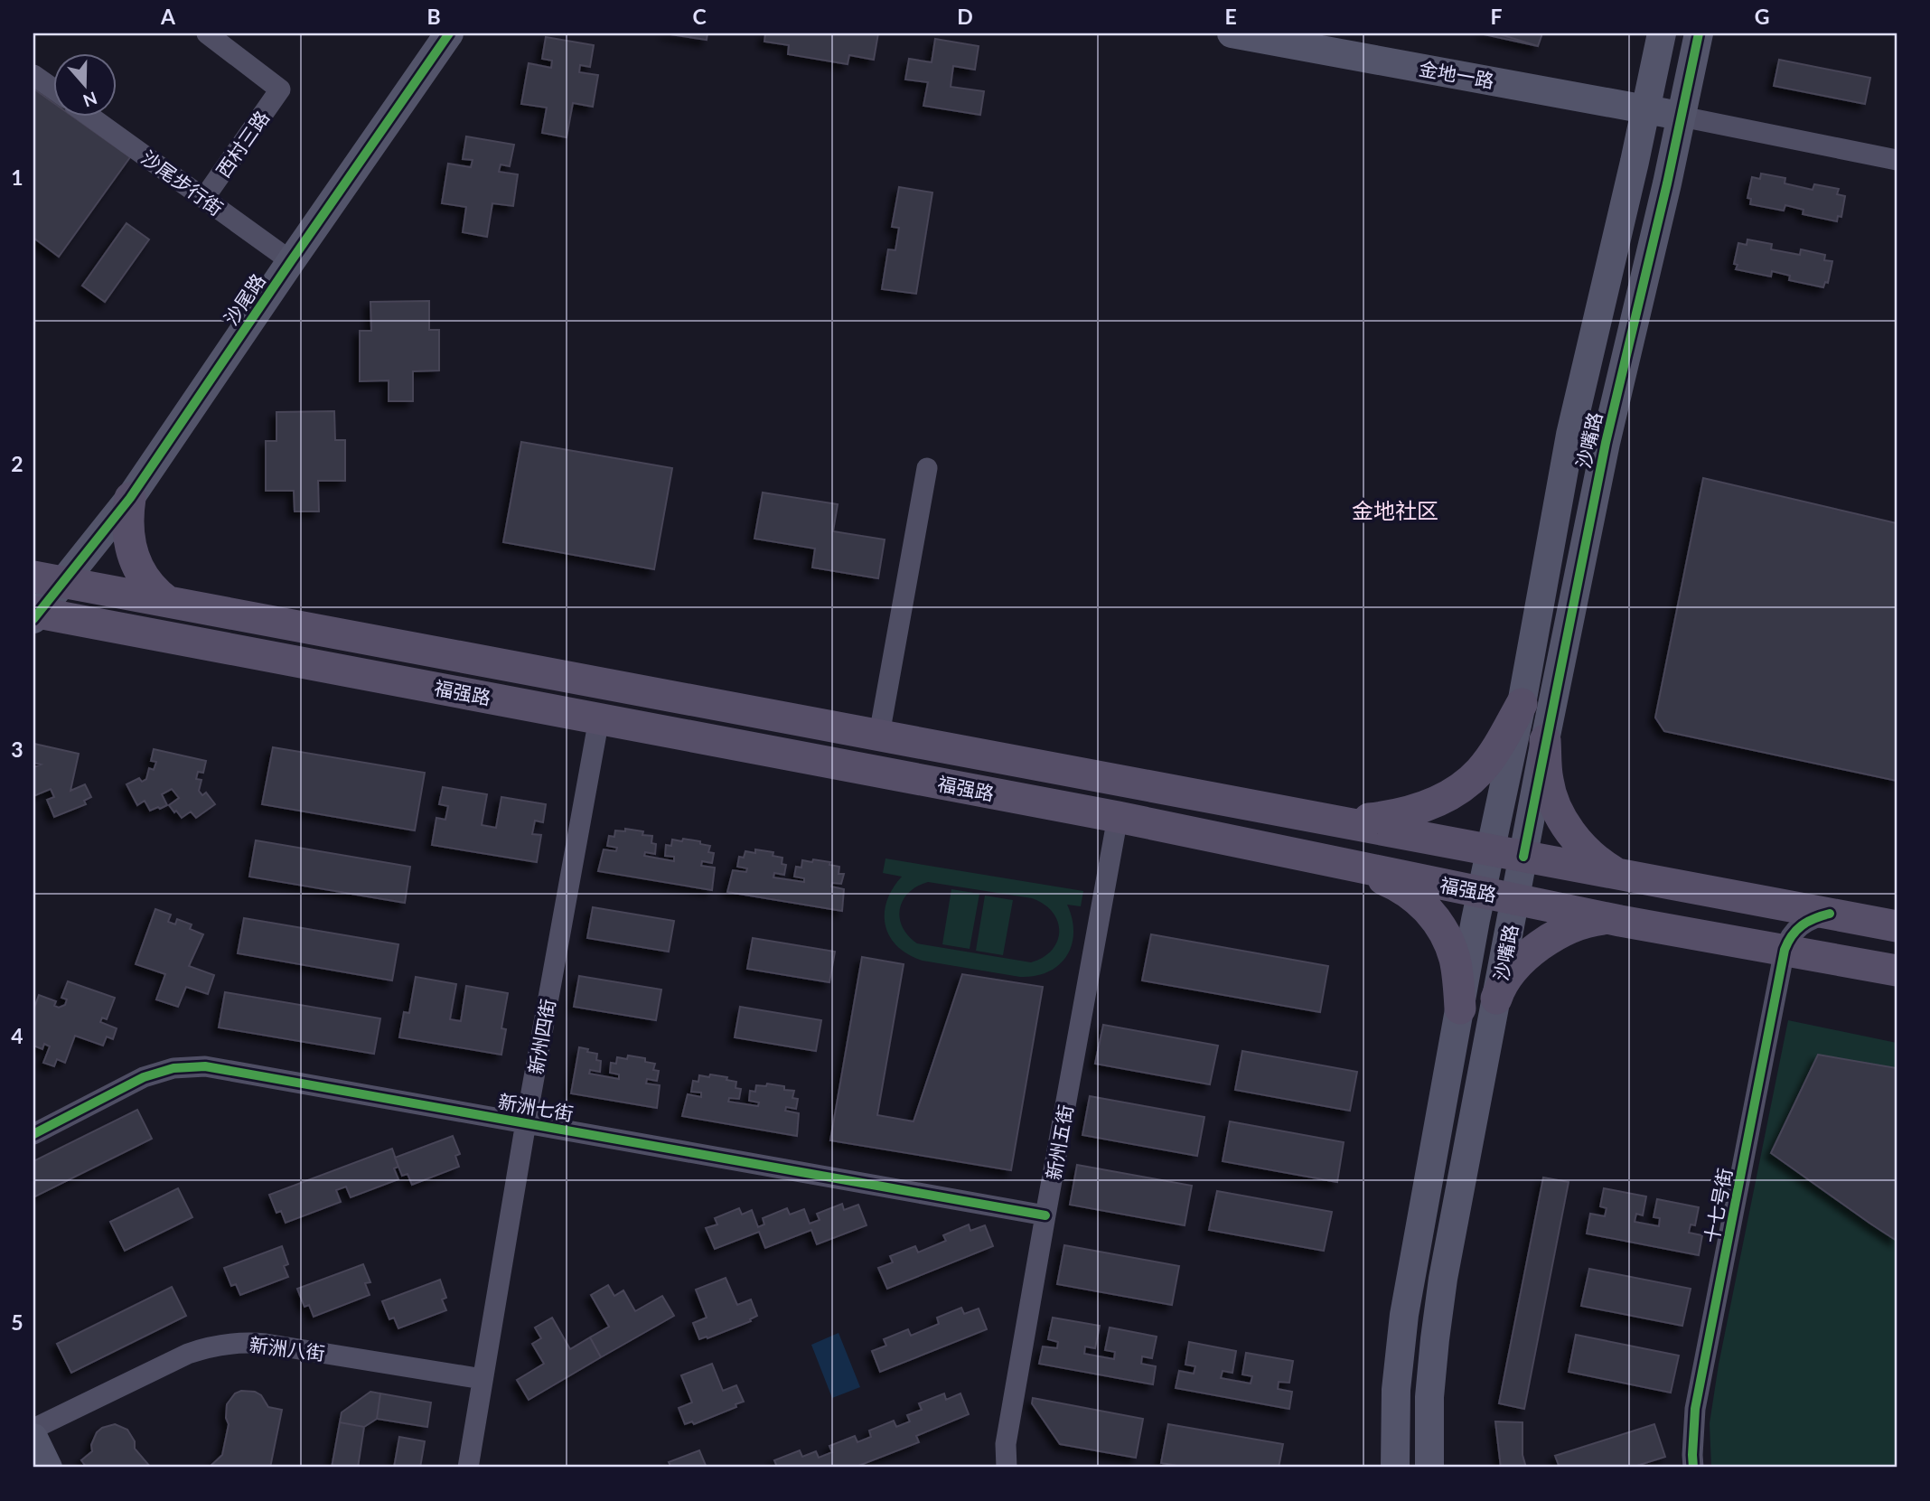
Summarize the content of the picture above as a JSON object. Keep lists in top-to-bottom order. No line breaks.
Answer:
{"streets":{"main road":["福强路"],"street":["金地一路","西村三路","沙尾步行街","沙尾路","沙嘴路","新州四街","新洲七街","新州五街","十七号街","新洲八街"]},"crossings":[["金地一路","沙嘴路"],["西村三路","沙尾步行街"],["沙尾步行街","沙尾路"],["沙尾路","福强路"],["沙嘴路","福强路"],["福强路","新州四街"],["福强路","新州五街"],["福强路","十七号街"],["新州四街","新洲七街"],["新州四街","新洲八街"],["新洲七街","新州五街"]],"districts":["金地社区"],"north":"bottom","grid":{"columns":["A","B","C","D","E","F","G"],"rows":["1","2","3","4","5"]}}
